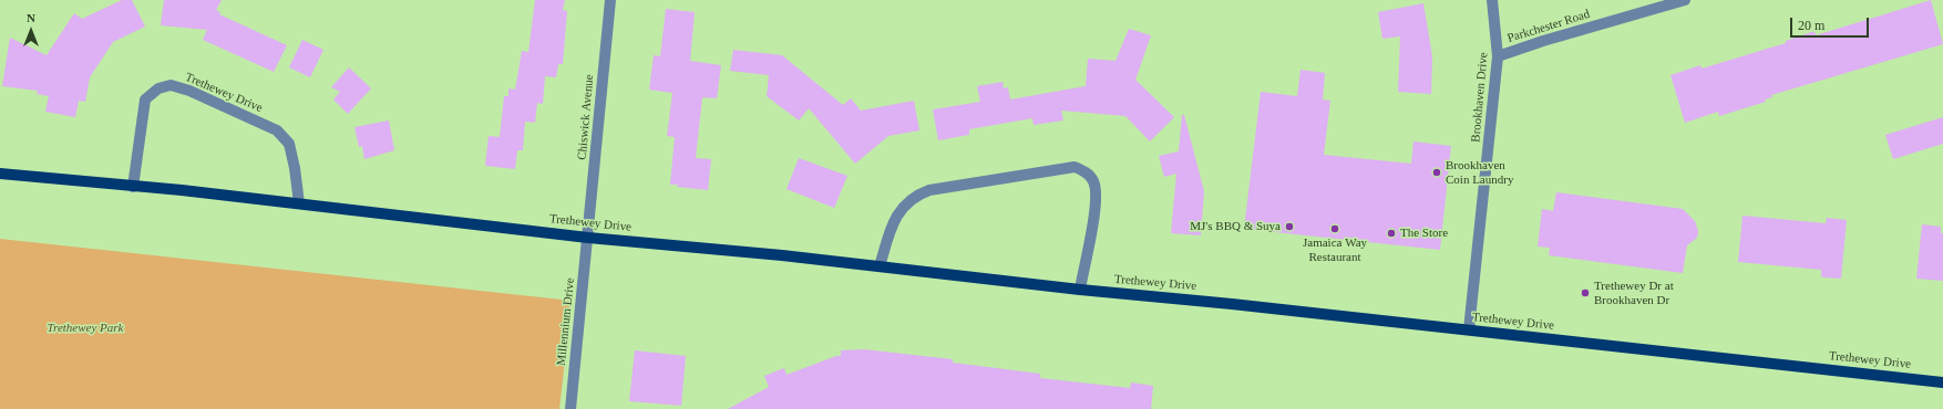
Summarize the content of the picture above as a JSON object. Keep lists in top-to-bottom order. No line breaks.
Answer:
{"streets":{"main road":["Trethewey Drive"],"street":["Parkchester Road","Brookhaven Drive","Chiswick Avenue","Millennium Drive"]},"crossings":[["Parkchester Road","Brookhaven Drive"],["Trethewey Drive","Brookhaven Drive"],["Trethewey Drive","Chiswick Avenue"],["Trethewey Drive","Millennium Drive"],["Chiswick Avenue","Millennium Drive"]],"parks":["Trethewey Park"],"places":["Brookhaven Coin Laundry","MJ's BBQ & Suya","Jamaica Way Restaurant","The Store","Trethewey Dr at Brookhaven Dr"],"scale_bar":"20 m","north":"top"}
